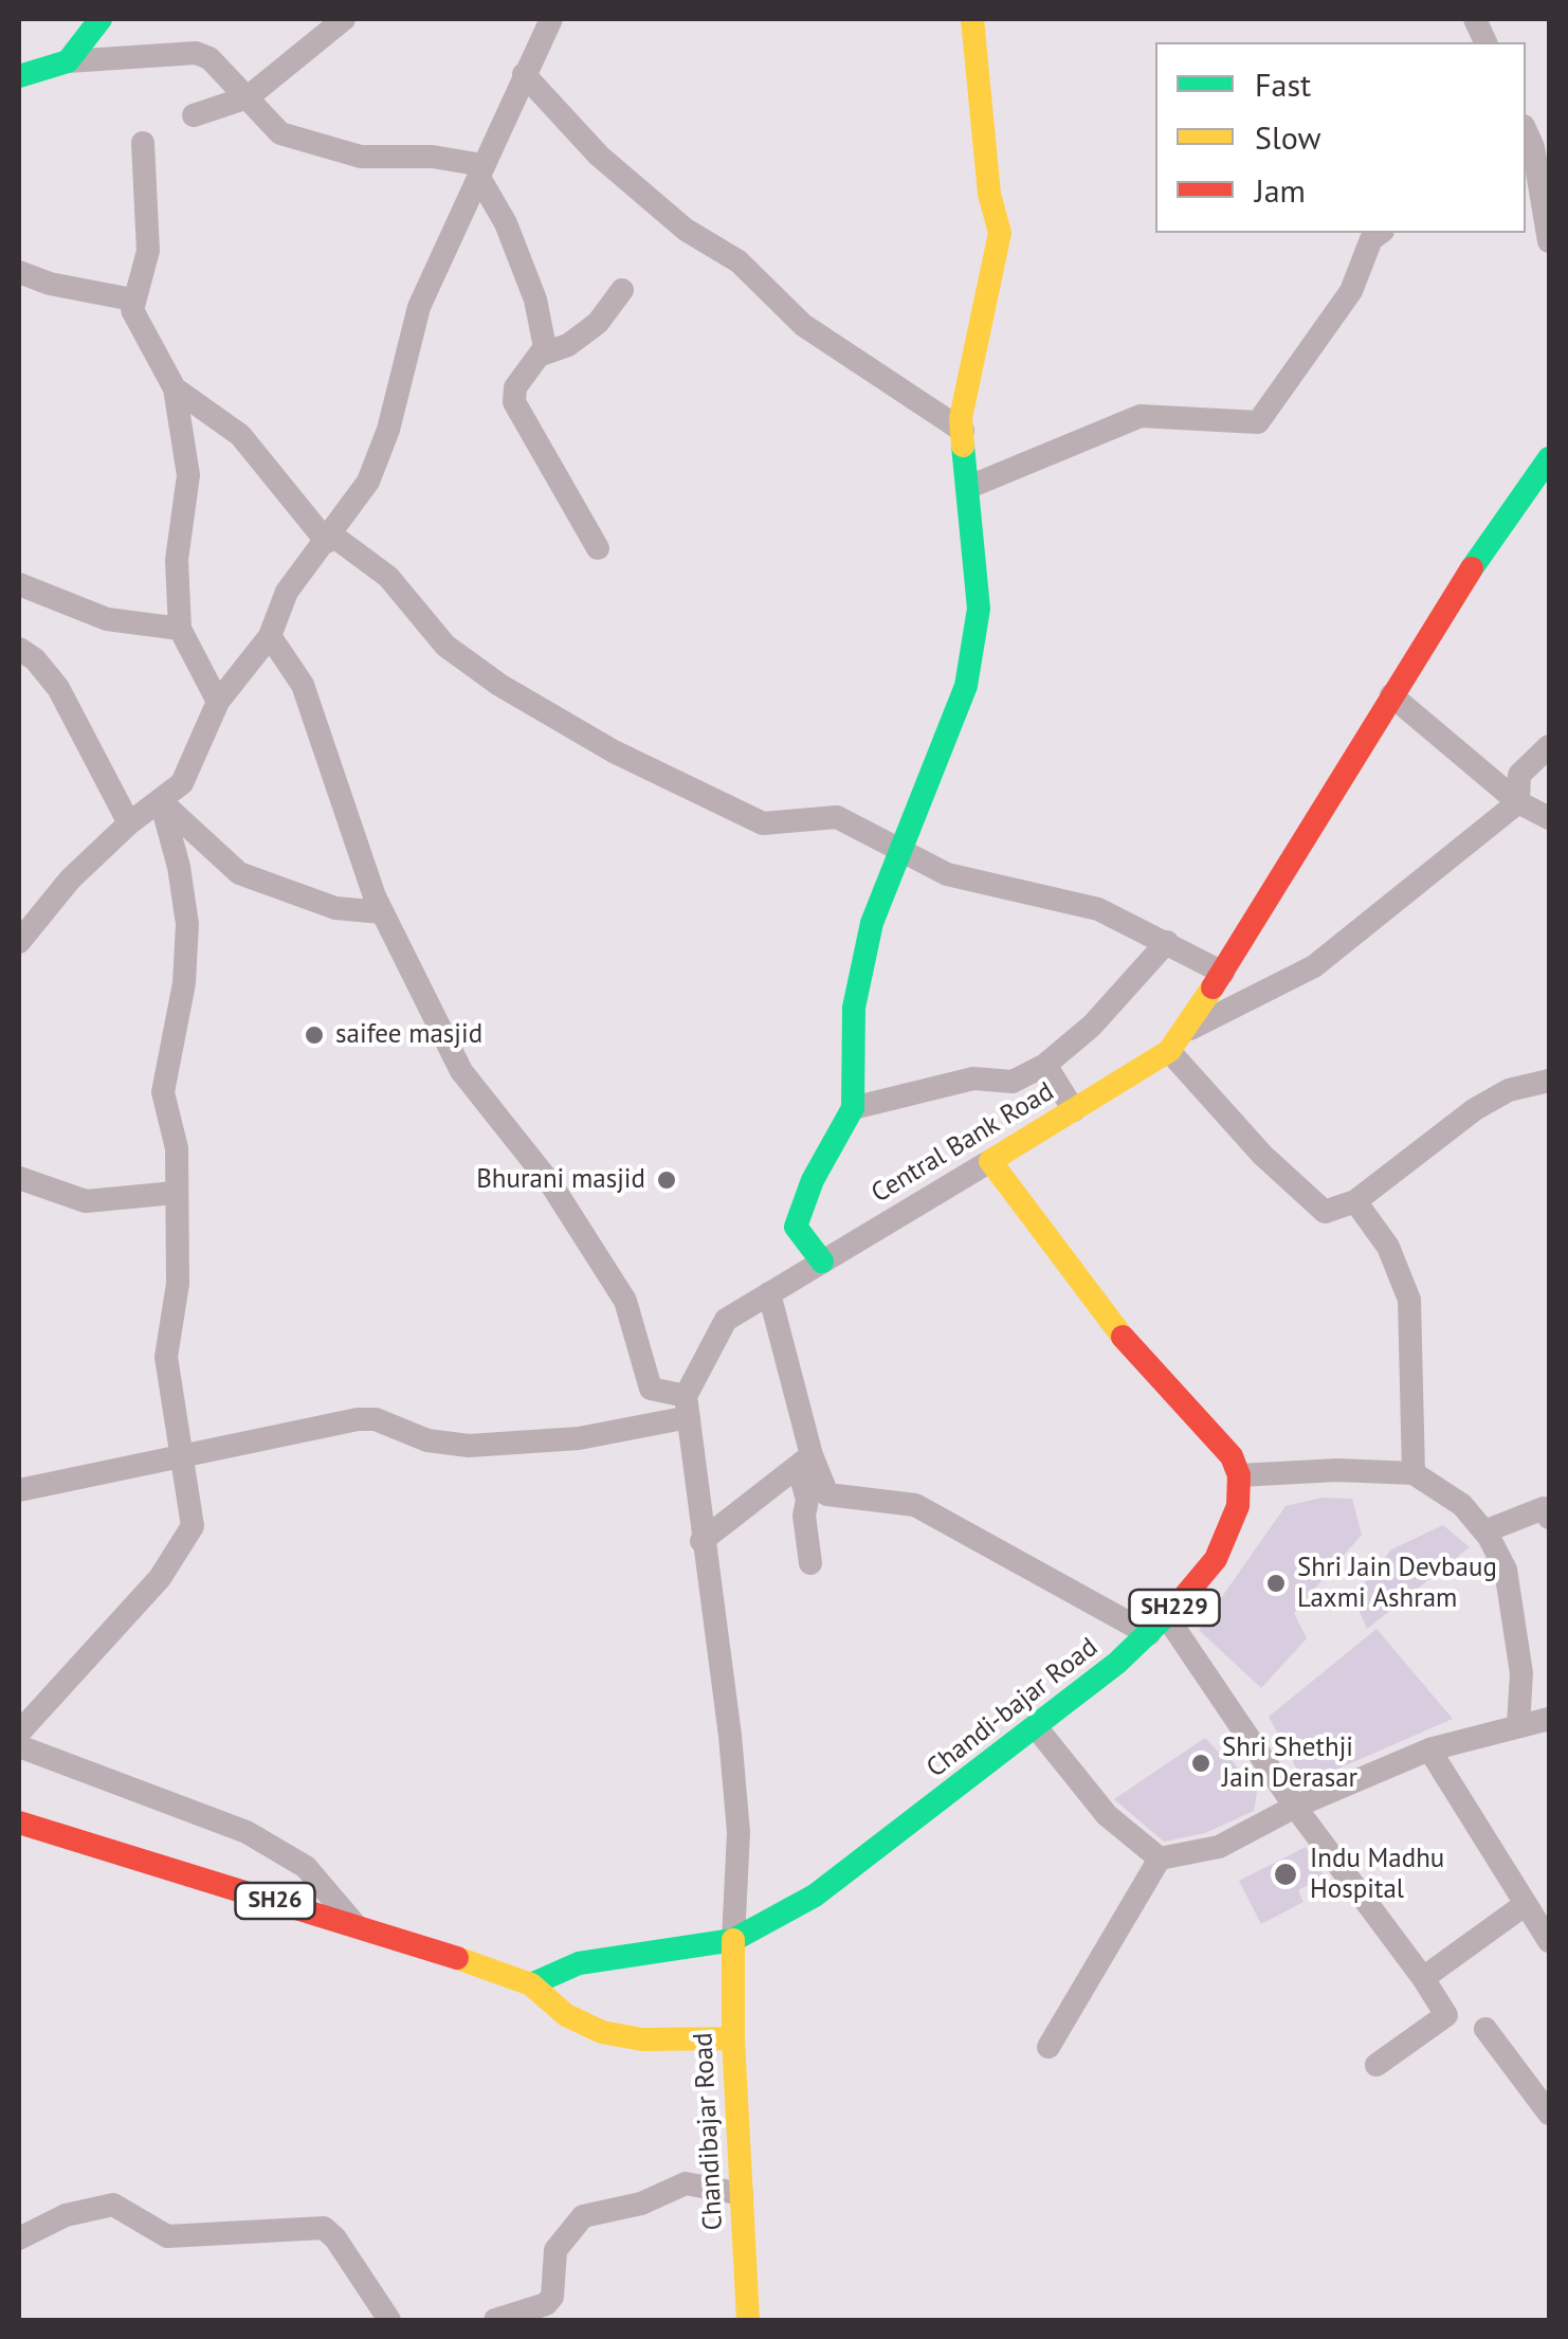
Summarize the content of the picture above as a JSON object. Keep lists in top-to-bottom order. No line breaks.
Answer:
{"streets":{"main road":["Central Bank Road","SH229","Chandi-bajar Road","SH26","Chandibajar Road"]},"crossings":[["Chandi-bajar Road","Chandibajar Road"],["SH26","Chandibajar Road"]],"places":["saifee masjid","Bhurani masjid","Shri Jain Devbaug Laxmi Ashram","Shri Shethji Jain Derasar","Indu Madhu Hospital"],"legend":["Fast","Slow","Jam"]}
